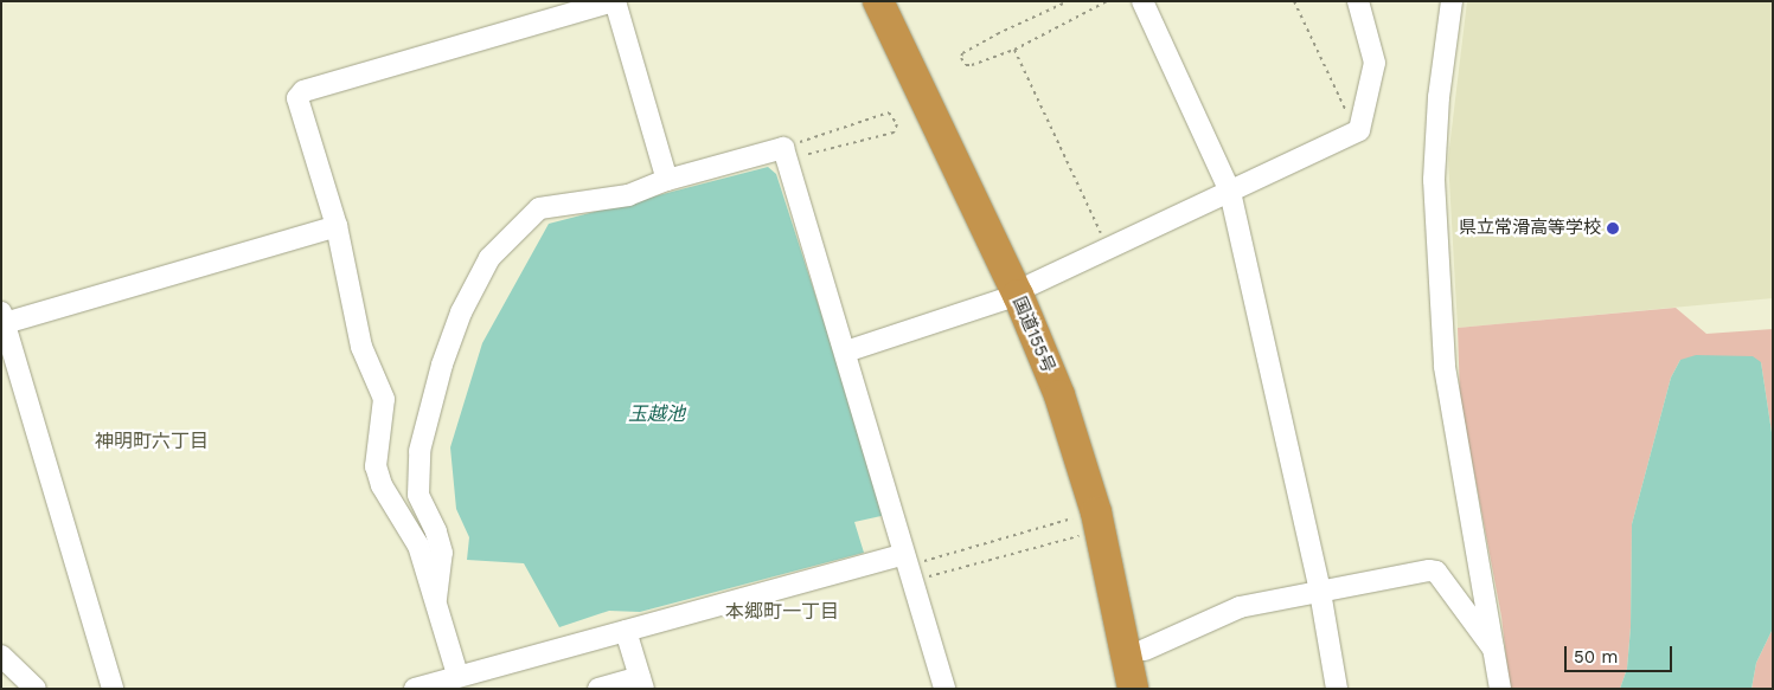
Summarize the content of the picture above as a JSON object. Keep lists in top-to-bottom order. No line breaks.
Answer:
{"streets":{"highway":["国道155号"]},"districts":["神明町六丁目","本郷町一丁目"],"water":["玉越池"],"places":["県立常滑高等学校"],"scale_bar":"50 m"}
